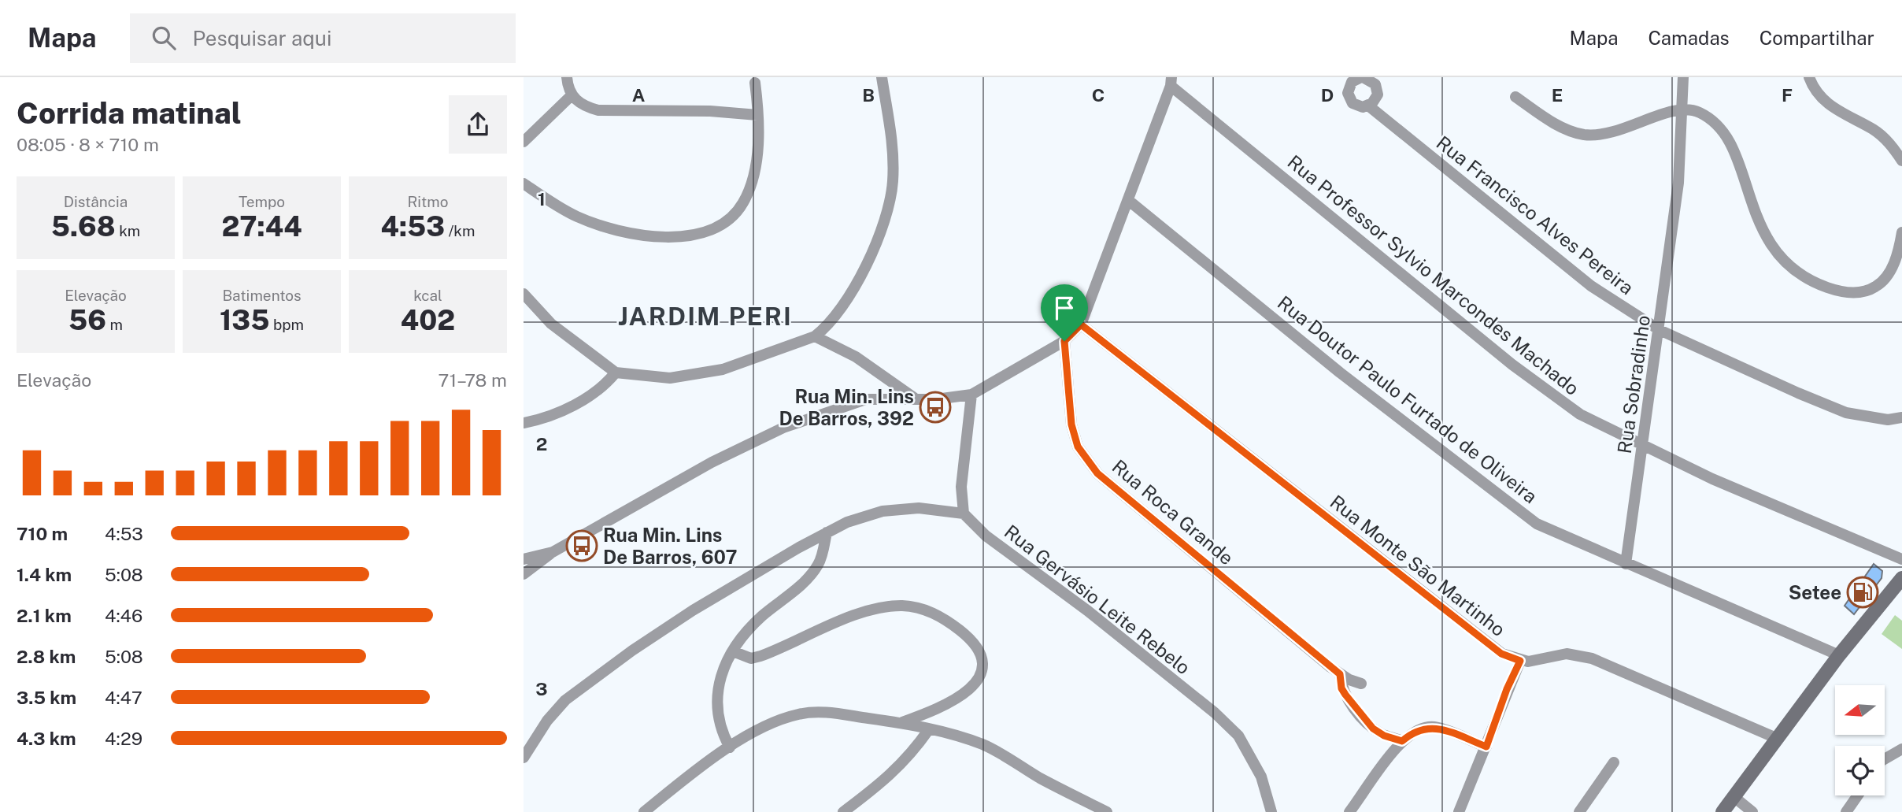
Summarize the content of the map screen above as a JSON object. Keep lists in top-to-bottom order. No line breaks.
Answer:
{"streets":{"street":["Rua Francisco Alves Pereira","Rua Professor Sylvio Marcondes Machado","Rua Sobradinho","Rua Doutor Paulo Furtado de Oliveira","Rua Roca Grande","Rua Monte São Martinho","Rua Gervásio Leite Rebelo"]},"crossings":[["Rua Francisco Alves Pereira","Rua Sobradinho"],["Rua Professor Sylvio Marcondes Machado","Rua Sobradinho"],["Rua Sobradinho","Rua Doutor Paulo Furtado de Oliveira"]],"districts":["JARDIM PERI"],"places":{"bus stop":["Rua Min. Lins De Barros, 392","Rua Min. Lins De Barros, 607"],"fuel station":["Setee"]},"north":"left","page":{"header":"Mapa","search":"Pesquisar aqui","nav":["Mapa","Camadas","Compartilhar"],"heading":["Corrida matinal","08:05 · 8 × 710 m"],"stats":[["Distância","5.68 km"],["Tempo","27:44"],["Ritmo","4:53 /km"],["Elevação","56 m"],["Batimentos","135 bpm"],["kcal","402"]],"chart":["Elevação","71–78 m"],"list":[{"name":"710 m","note":"4:53"},{"name":"1.4 km","note":"5:08"},{"name":"2.1 km","note":"4:46"},{"name":"2.8 km","note":"5:08"},{"name":"3.5 km","note":"4:47"},{"name":"4.3 km","note":"4:29"}]},"grid":{"columns":["A","B","C","D","E","F"],"rows":["1","2","3"]}}
